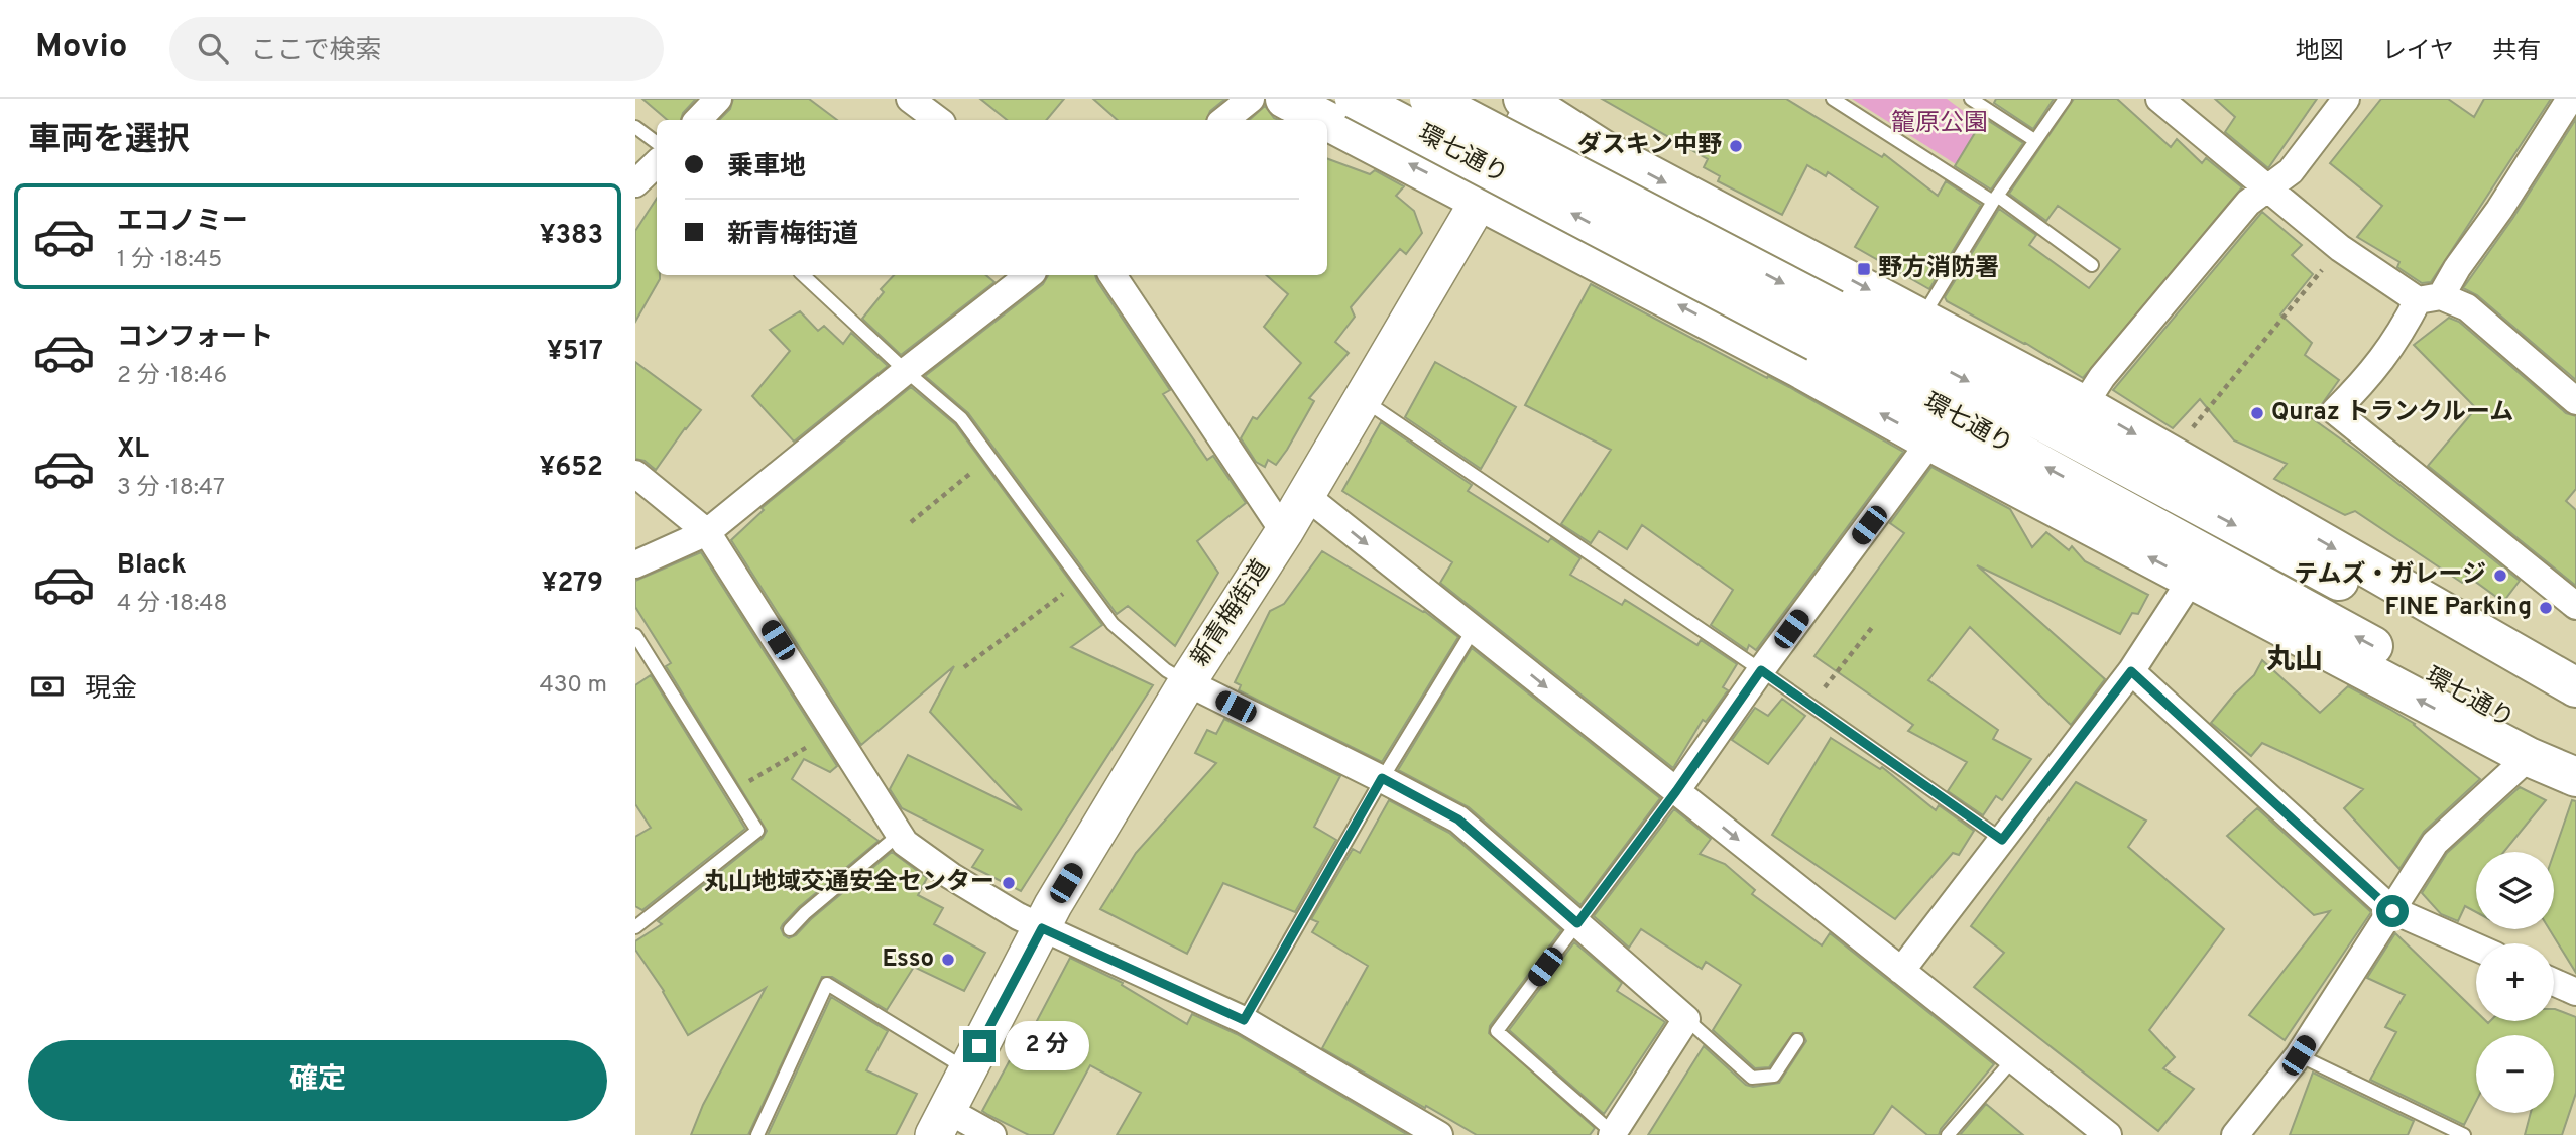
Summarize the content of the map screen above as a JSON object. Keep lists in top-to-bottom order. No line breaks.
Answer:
{"streets":{"main road":["環七通り","新青梅街道"]},"districts":["丸山"],"parks":["籠原公園"],"places":{"other":["ダスキン中野","Quraz トランクルーム","テムズ・ガレージ","FINE Parking","丸山地域交通安全センター","Esso"],"transit":["野方消防署"]},"page":{"header":"Movio","search":"ここで検索","nav":["地図","レイヤ","共有"],"heading":"車両を選択","banner":["乗車地","新青梅街道"],"list":[{"name":"エコノミー","note":"1 分 · 18:45","value":"¥383"},{"name":"コンフォート","note":"2 分 · 18:46","value":"¥517"},{"name":"XL","note":"3 分 · 18:47","value":"¥652"},{"name":"Black","note":"4 分 · 18:48","value":"¥279"}],"pay":["現金","430 m"],"map_buttons":["+","−"],"bubble":"2 分","buttons":"確定"}}
